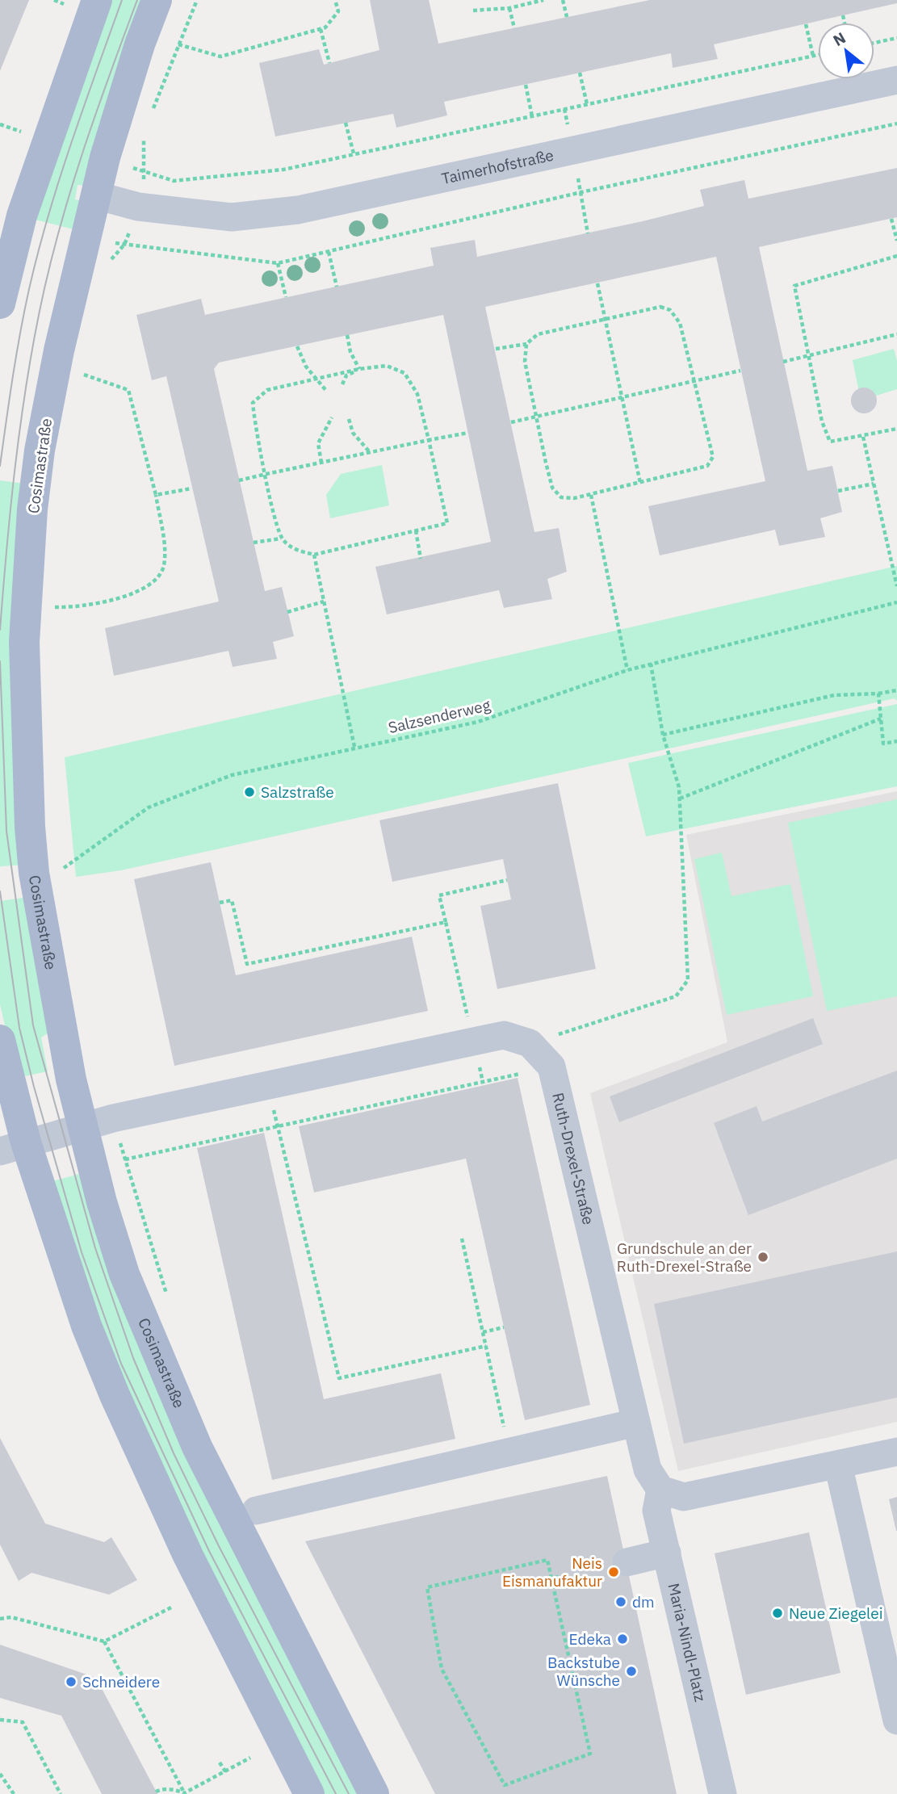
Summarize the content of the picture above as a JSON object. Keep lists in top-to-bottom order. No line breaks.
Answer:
{"streets":{"main road":["Cosimastraße"],"street":["Taimerhofstraße","Ruth-Drexel-Straße","Maria-Nindl-Platz"],"path":["Salzsenderweg"]},"crossings":[["Taimerhofstraße","Cosimastraße"],["Ruth-Drexel-Straße","Maria-Nindl-Platz"]],"places":["Salzstraße","Grundschule an der Ruth-Drexel-Straße","Neis Eismanufaktur","dm","Neue Ziegelei","Edeka","Backstube Wünsche","Schneidere"],"north":"top left"}
